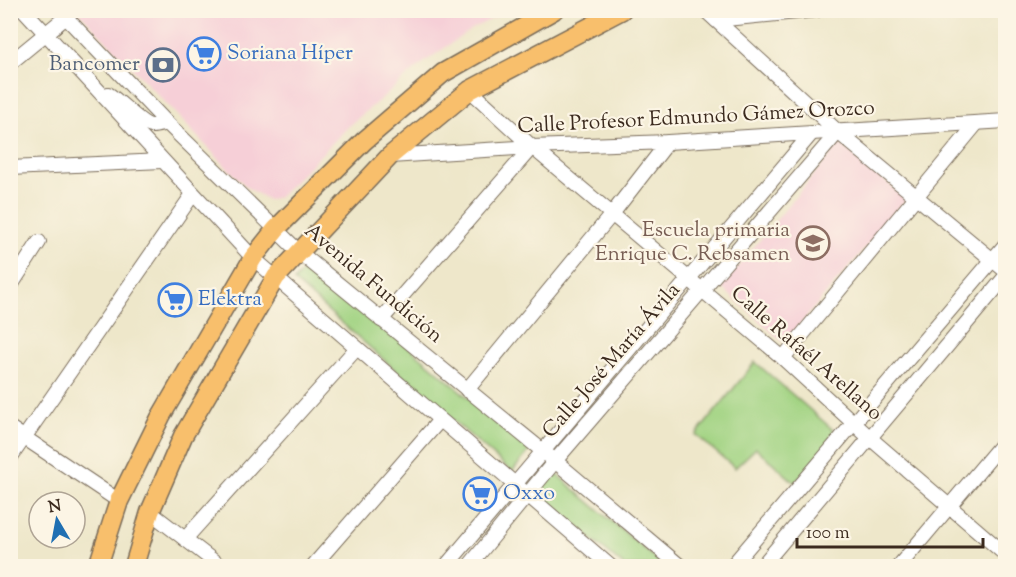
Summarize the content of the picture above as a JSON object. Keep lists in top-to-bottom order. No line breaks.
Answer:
{"streets":{"street":["Calle Profesor Edmundo Gámez Orozco","Avenida Fundición","Calle Rafaél Arellano","Calle José María Ávila"]},"crossings":[["Calle Profesor Edmundo Gámez Orozco","Calle Rafaél Arellano"],["Calle Profesor Edmundo Gámez Orozco","Calle José María Ávila"],["Avenida Fundición","Calle José María Ávila"],["Calle Rafaél Arellano","Calle José María Ávila"]],"places":{"supermarket":["Soriana Híper","Elektra","Oxxo"],"bank":["Bancomer"],"school or university":["Escuela primaria Enrique C. Rebsamen"]},"scale_bar":"100 m","north":"top"}
